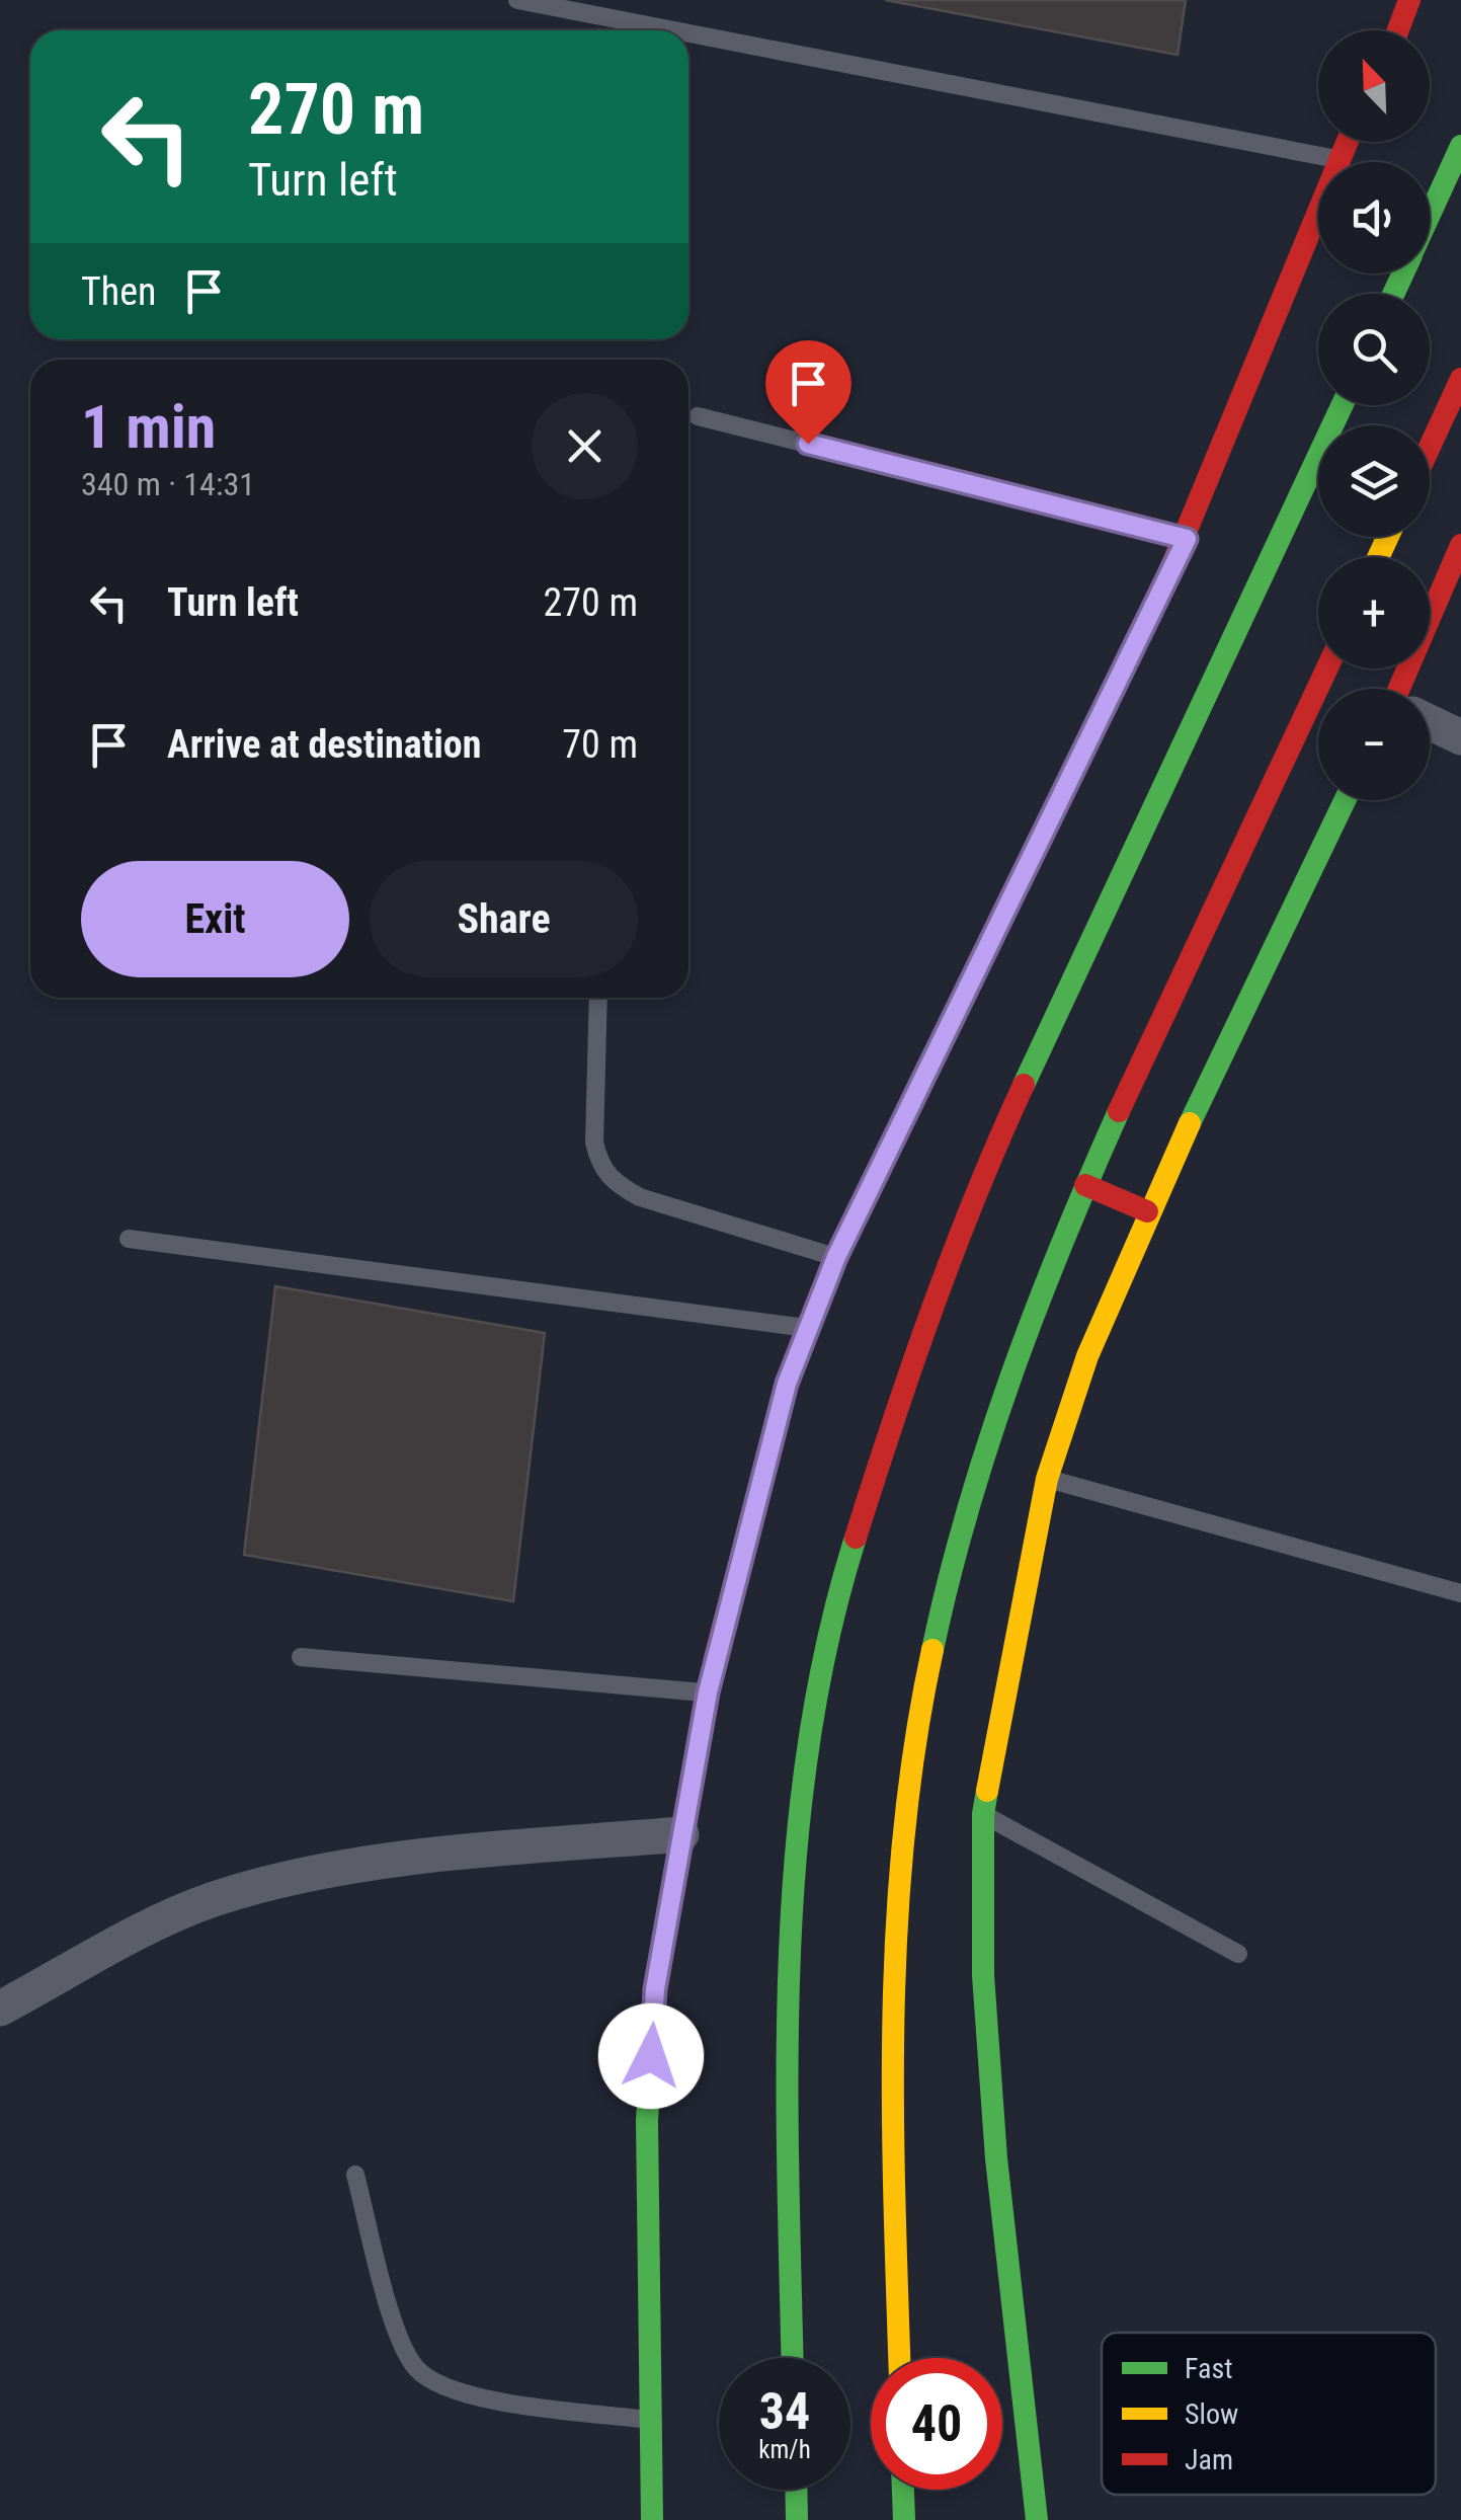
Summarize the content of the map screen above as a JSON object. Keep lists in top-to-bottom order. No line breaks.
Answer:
{"legend":["Fast","Slow","Jam"],"north":"top left","page":{"map_buttons":["+","−"],"turn":["270 m","Turn left"],"then":"Then","heading":["1 min","340 m · 14:31"],"list":[{"name":"Turn left","value":"270 m"},{"name":"Arrive at destination","value":"70 m"}],"buttons":["Exit","Share"],"speed":"34 km/h","limit":"40"}}
